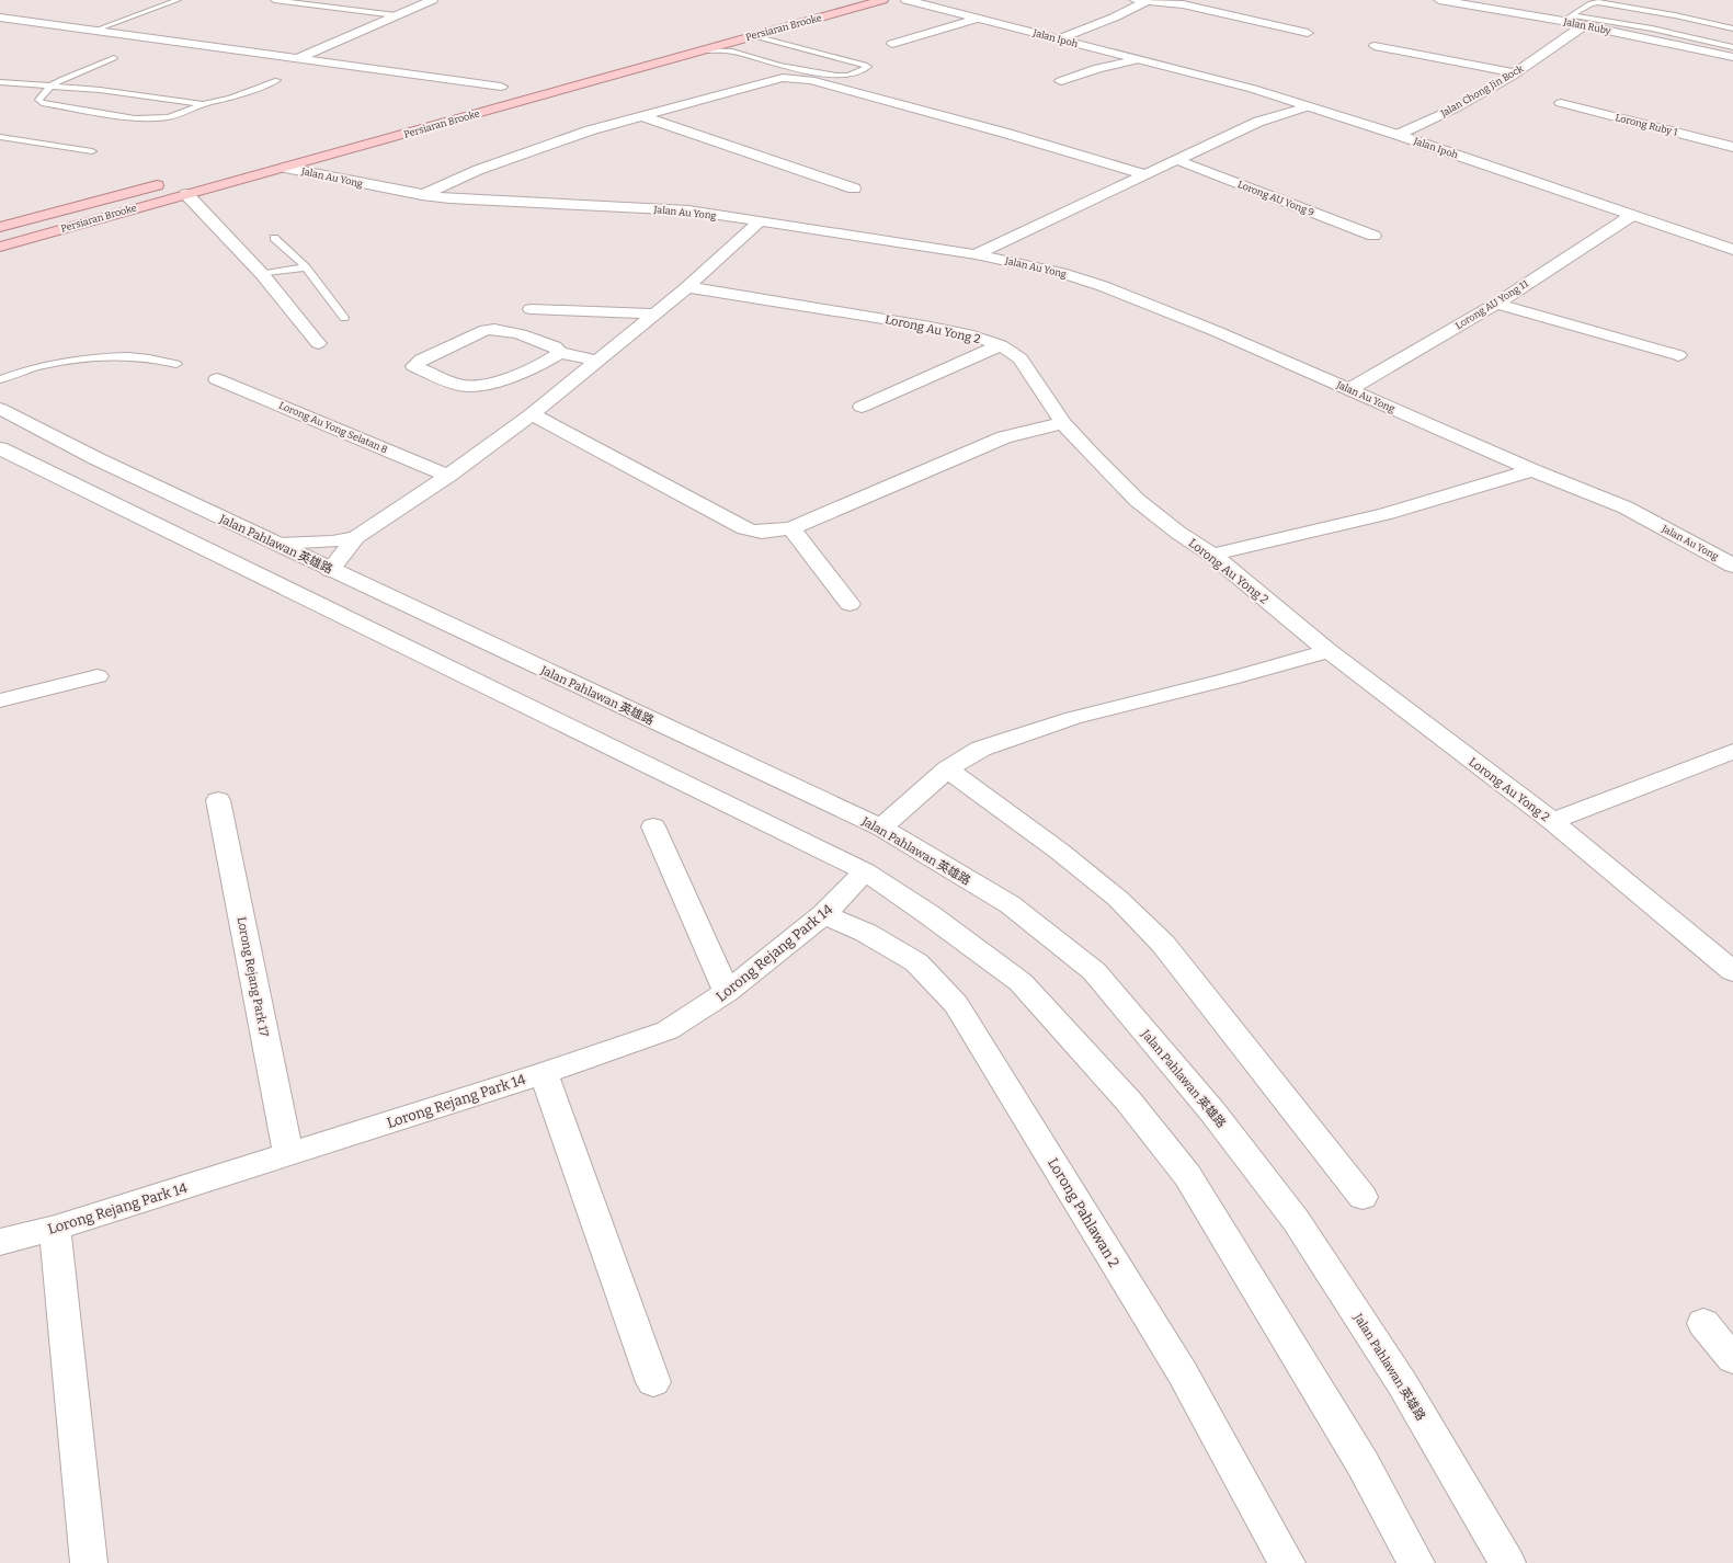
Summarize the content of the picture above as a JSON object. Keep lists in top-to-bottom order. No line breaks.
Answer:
{"streets":{"main road":["Persiaran Brooke"],"street":["Jalan Ruby","Jalan Ipoh","Jalan Chong Jin Bock","Lorong Ruby 1","Jalan Au Yong","Lorong AU Yong 9","Lorong AU Yong 11","Lorong Au Yong 2","Lorong Au Yong Selatan 8","Jalan Pahlawan 英雄路","Lorong Rejang Park 14","Lorong Rejang Park 17","Lorong Pahlawan 2"]},"crossings":[["Jalan Ruby","Jalan Chong Jin Bock"],["Persiaran Brooke","Jalan Au Yong"],["Jalan Ipoh","Jalan Chong Jin Bock"],["Jalan Ipoh","Lorong AU Yong 11"],["Jalan Au Yong","Lorong AU Yong 11"],["Lorong Rejang Park 14","Lorong Rejang Park 17"],["Lorong Rejang Park 14","Lorong Pahlawan 2"]]}
